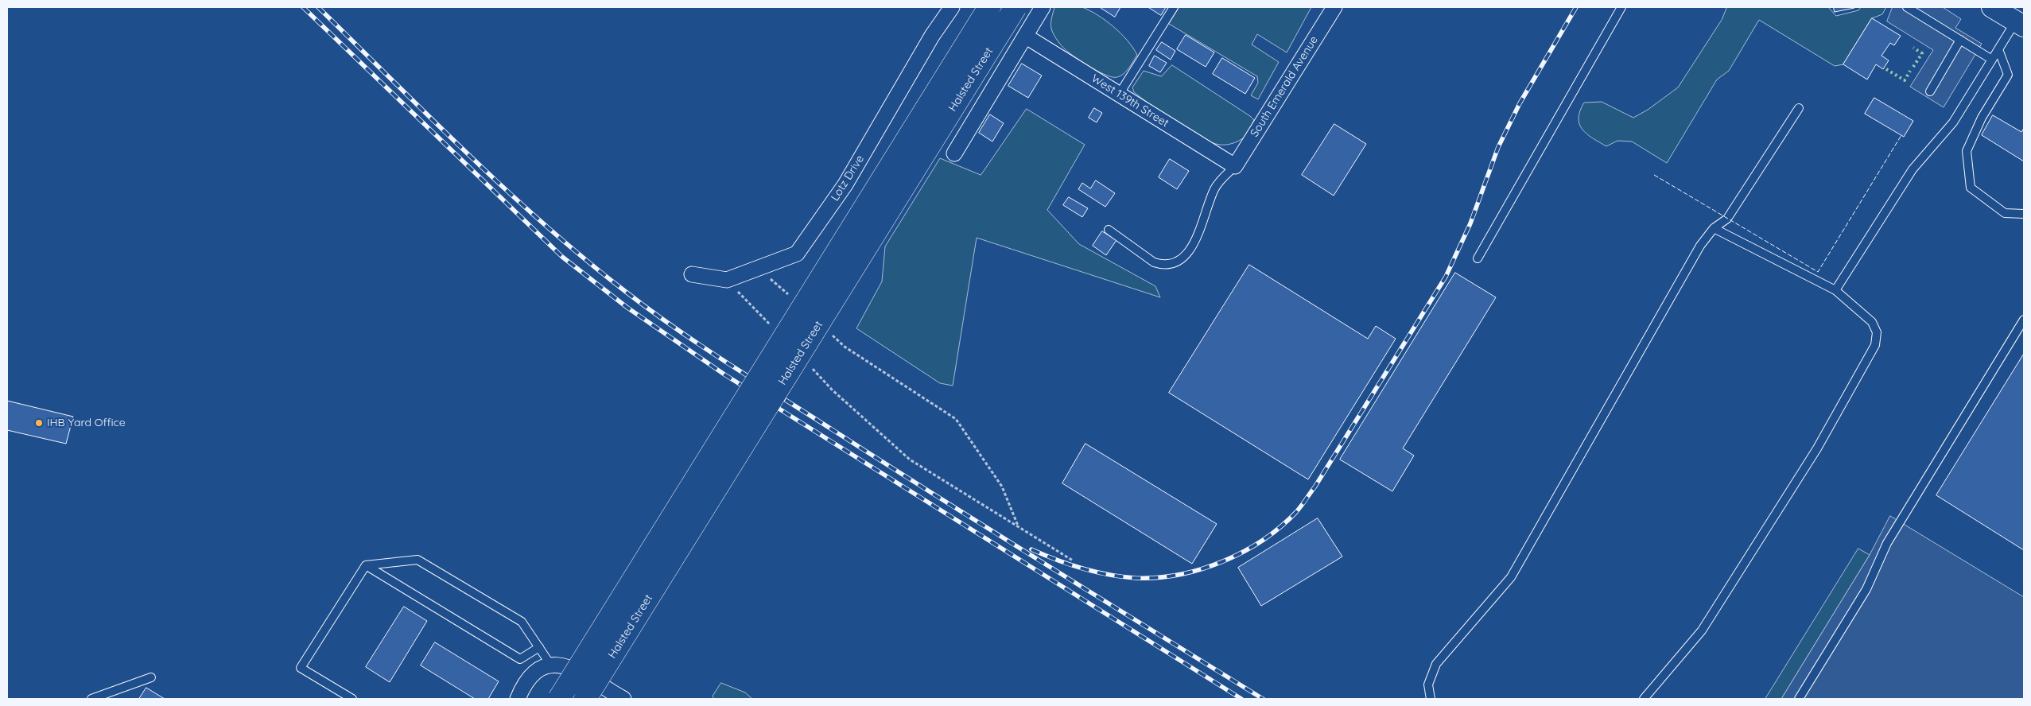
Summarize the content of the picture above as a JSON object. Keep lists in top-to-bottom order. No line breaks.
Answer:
{"streets":{"main road":["Halsted Street"],"street":["South Emerald Avenue","West 139th Street","Lotz Drive"]},"crossings":[["South Emerald Avenue","West 139th Street"]],"places":["IHB Yard Office"]}
